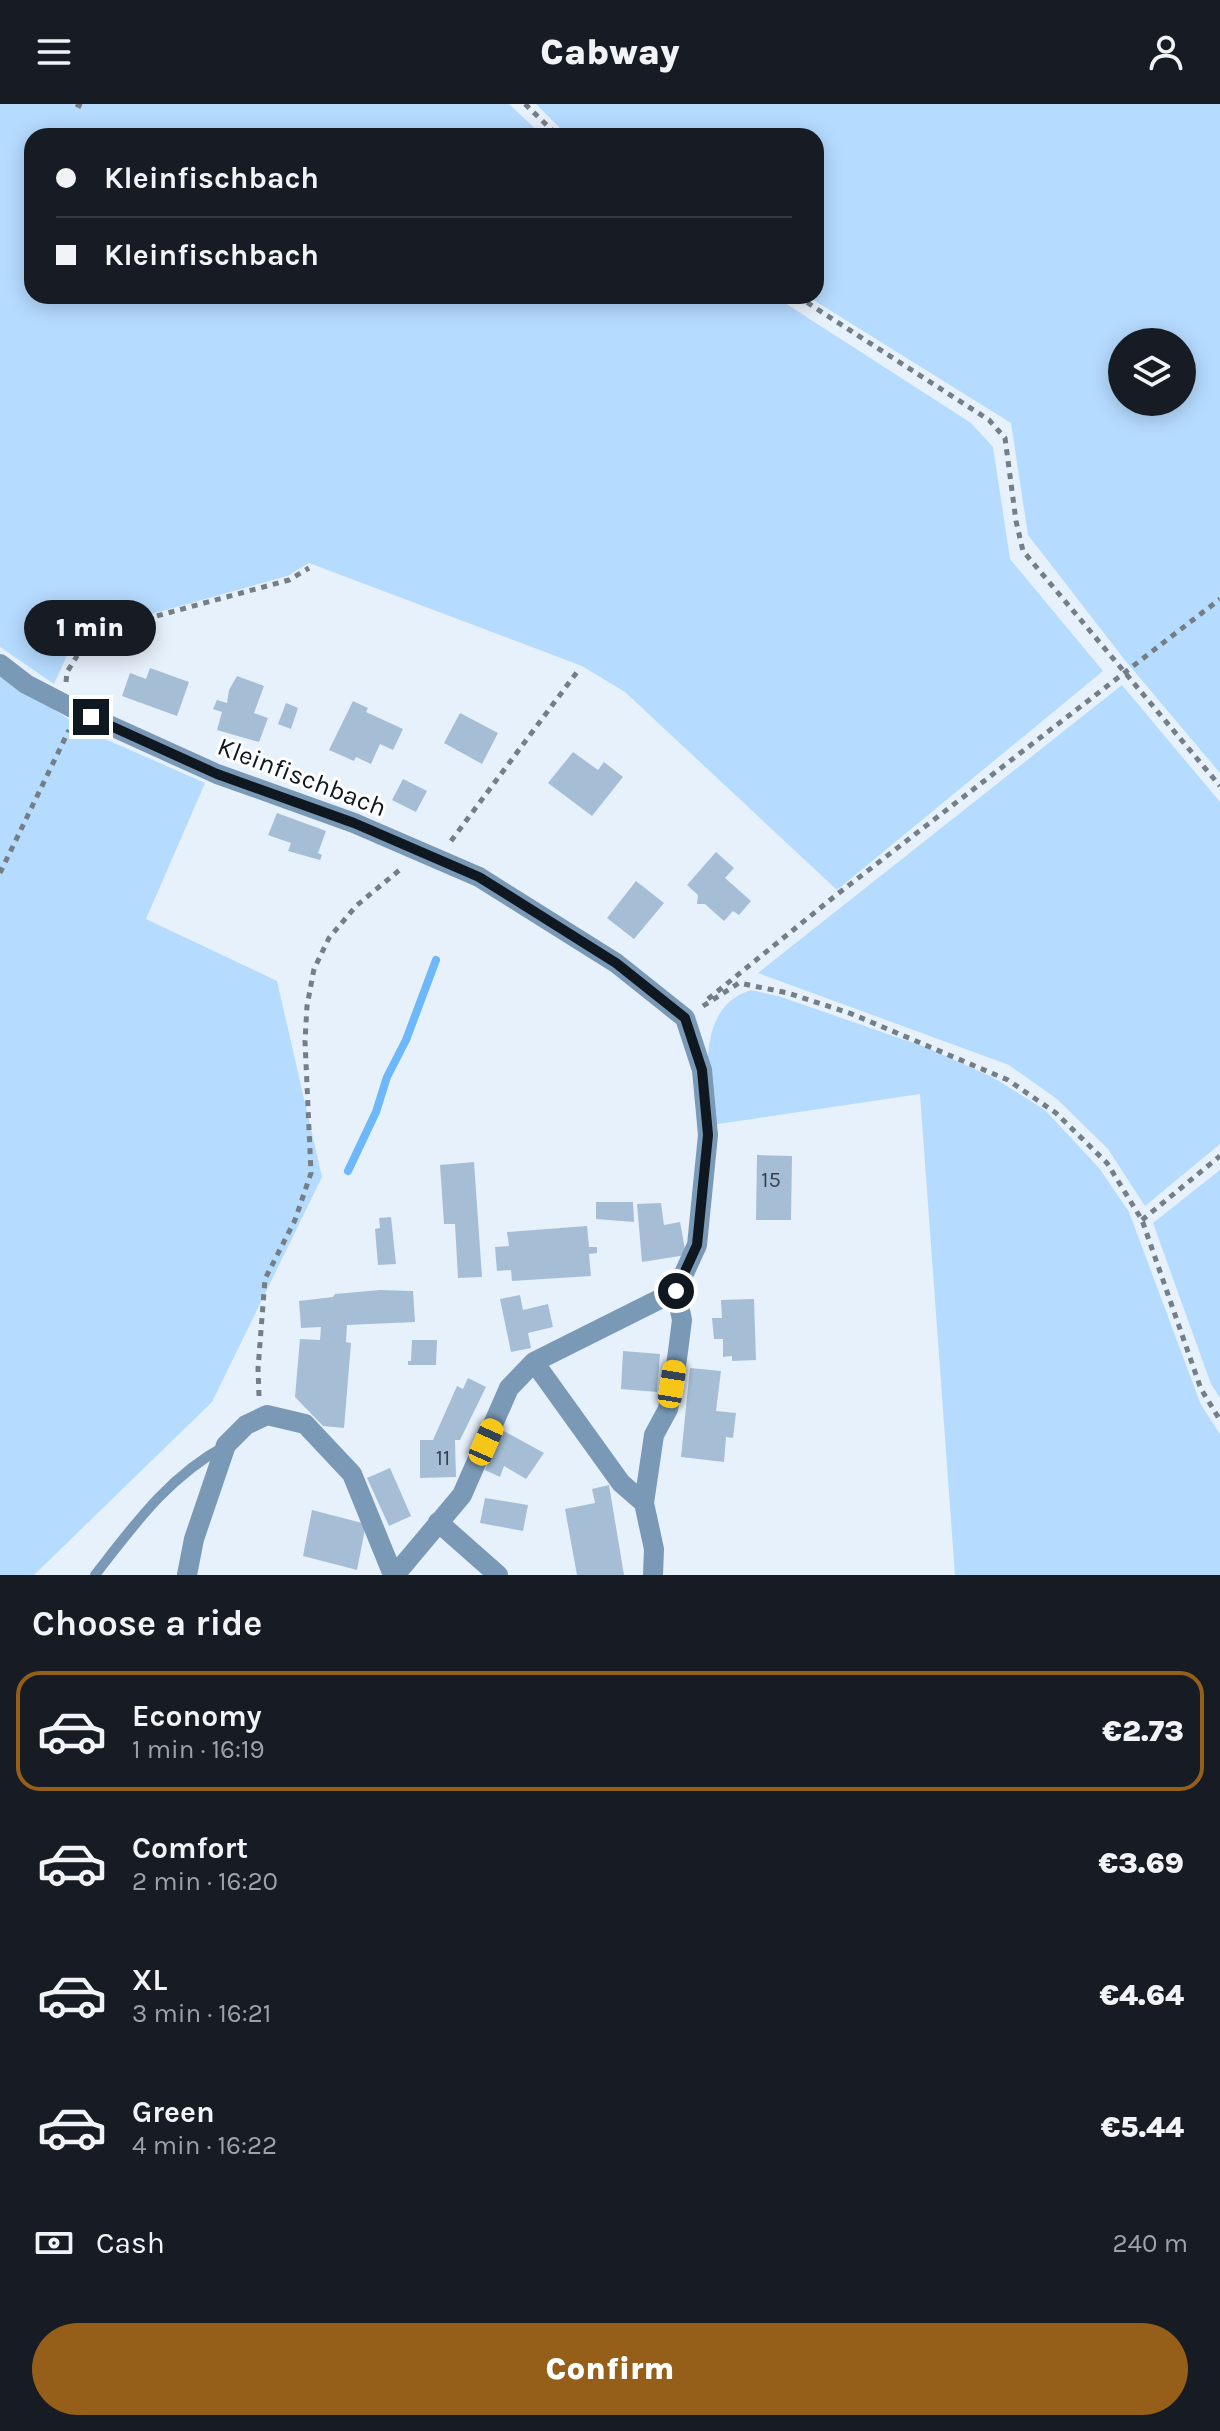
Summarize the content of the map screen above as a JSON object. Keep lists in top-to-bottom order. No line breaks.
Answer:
{"streets":{"street":["Kleinfischbach"]},"house_numbers":["15","11"],"page":{"header":"Cabway","banner":["Kleinfischbach","Kleinfischbach"],"bubble":"1 min","heading":"Choose a ride","list":[{"name":"Economy","note":"1 min · 16:19","value":"€2.73"},{"name":"Comfort","note":"2 min · 16:20","value":"€3.69"},{"name":"XL","note":"3 min · 16:21","value":"€4.64"},{"name":"Green","note":"4 min · 16:22","value":"€5.44"}],"pay":["Cash","240 m"],"buttons":"Confirm"}}
